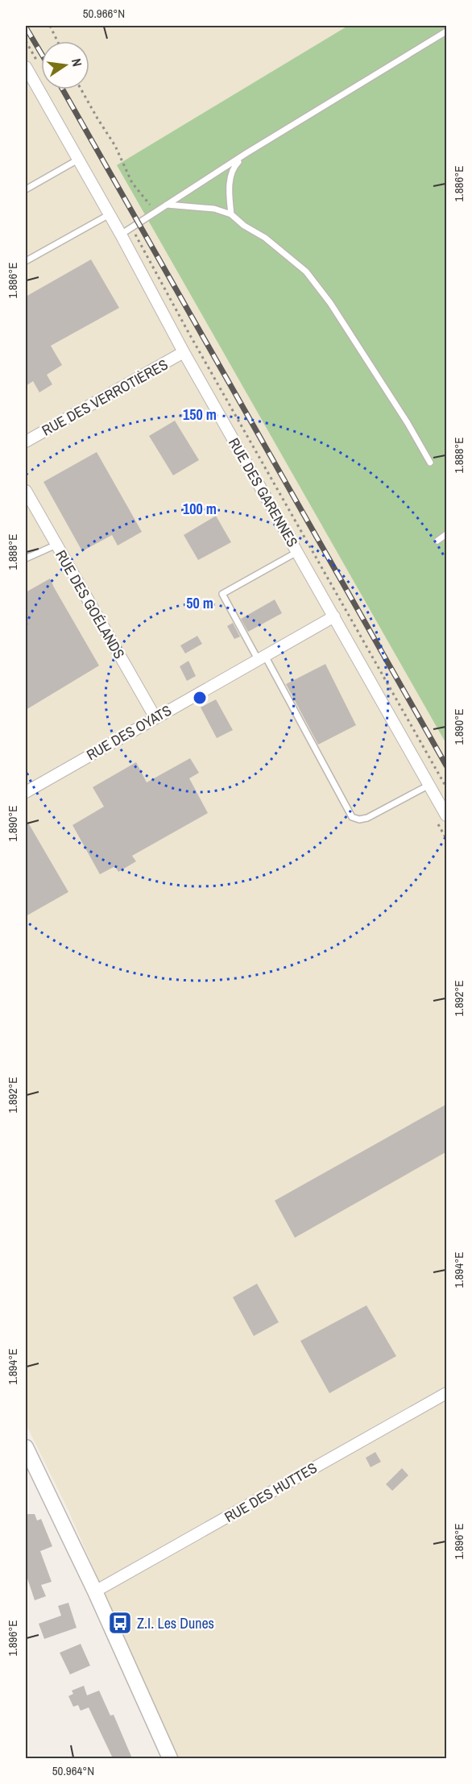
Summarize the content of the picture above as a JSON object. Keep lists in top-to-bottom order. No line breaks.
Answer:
{"streets":{"street":["RUE DES VERROTIÈRES","RUE DES GARENNES","RUE DES GOÉLANDS","RUE DES OYATS","RUE DES HUTTES"]},"crossings":[["RUE DES VERROTIÈRES","RUE DES GARENNES"],["RUE DES GARENNES","RUE DES OYATS"],["RUE DES GOÉLANDS","RUE DES OYATS"]],"places":{"bus stop":["Z.I. Les Dunes"]},"north":"right","coordinates":["50.966°N","1.886°E","1.888°E","1.890°E","1.892°E","1.894°E","1.896°E","50.964°N"],"rings":["150 m","100 m","50 m"]}
